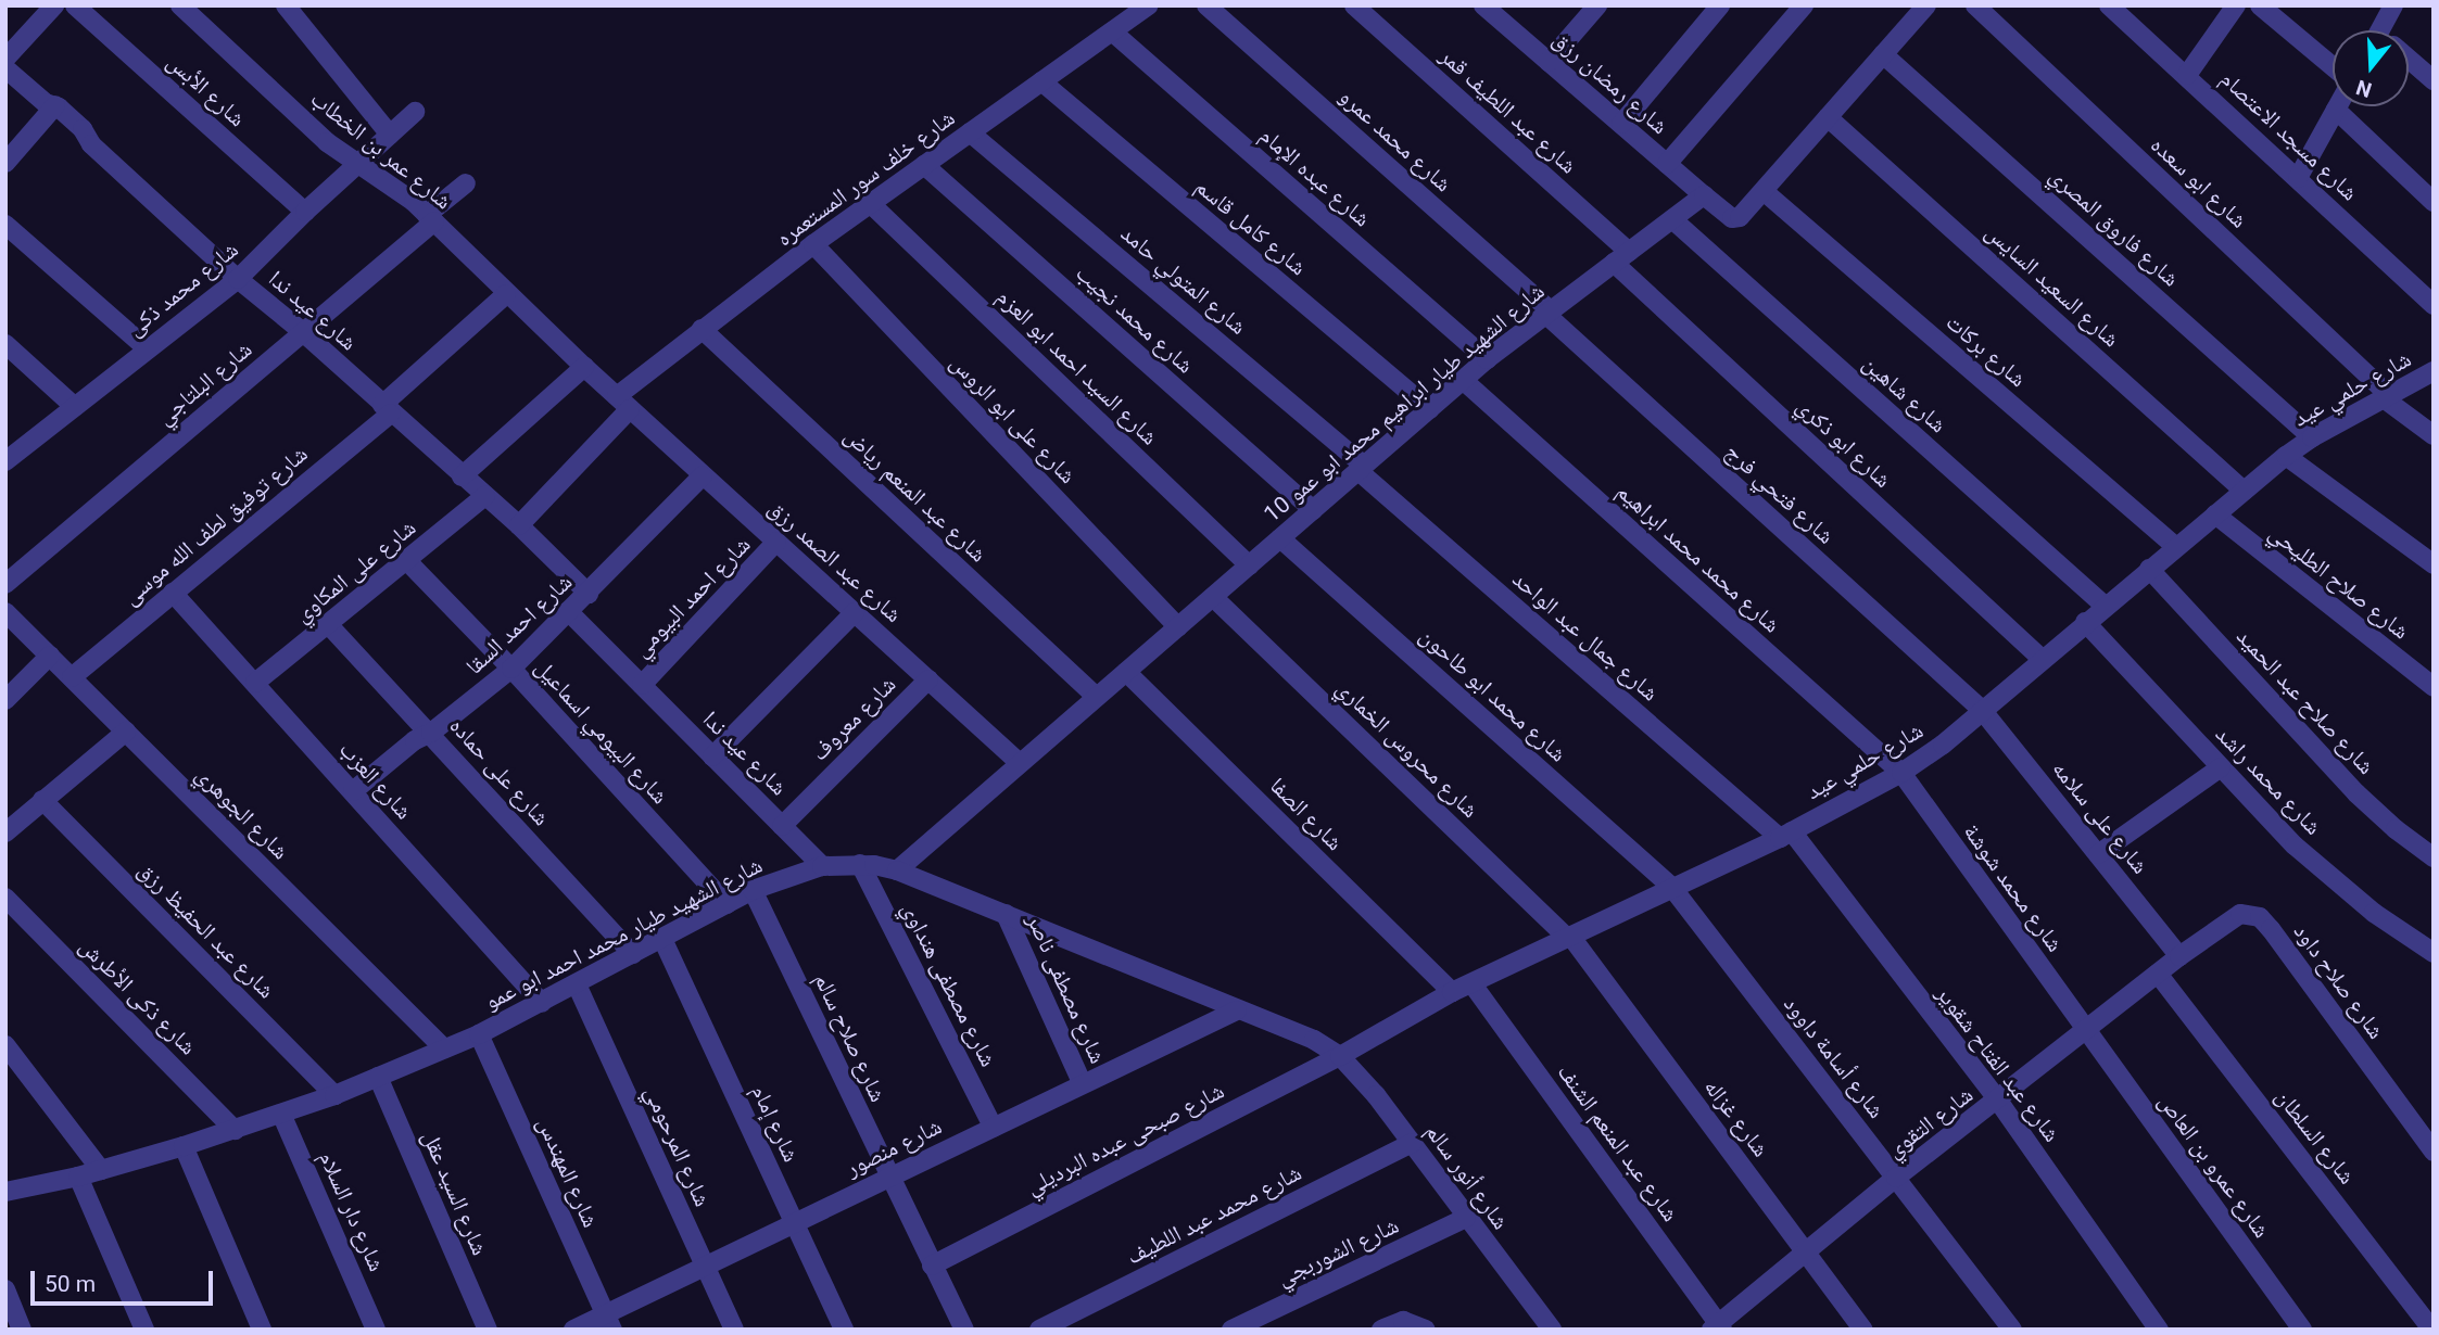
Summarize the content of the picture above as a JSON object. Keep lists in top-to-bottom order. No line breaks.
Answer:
{"streets":{"street":["شارع رمضان رزق","شارع الأبس","شارع عبد اللطيف قمر","شارع مسجد الاعتصام","شارع محمد عمرو","شارع عمر بن الخطاب","شارع عبده الإمام","شارع خلف سور المستعمره","شارع ابو سعده","شارع كامل قاسم","شارع فاروق المصري","شارع المتولي حامد","شارع السعيد السايس","شارع محمد ذكى","شارع عيد ندا","شارع محمد نجيب","شارع بركات","شارع السيد احمد ابو العزم","شارع البلتاجي","شارع حلمي عيد","شارع شاهين","شارع الشهيد طيار ابراهيم محمد ابو عمو 10","شارع على ابو الروس","شارع ابو ذكري","شارع فتحي فرج","شارع عبد المنعم رياض","شارع توفيق لطف الله موسى","شارع محمد محمد ابراهيم","شارع عبد الصمد رزق","شارع على المكاوي","شارع صلاح الطليحي","شارع احمد البيومي","شارع احمد السقا","شارع جمال عبد الواحد","شارع محمد ابو طاحون","شارع صلاح عبد الحميد","شارع معروف","شارع البيومي اسماعيل","شارع محروس الخماري","شارع على حماده","شارع العزب","شارع محمد راشد","شارع الجوهري","شارع الصفا","شارع على سلامه","شارع محمد شوشة","شارع عبد الحفيظ رزق","شارع الشهيد طيار محمد احمد ابو عمو","شارع صلاح داود","شارع مصطفى هنداوي","شارع مصطفى ناصر","شارع ذكى الأطرش","شارع صلاح سالم","شارع أسامة داوود","شارع عبد الفتاح شقوير","شارع غزاله","شارع التقوي","شارع إمام","شارع السلطان","شارع صبحى عبده البرديلي","شارع عبد المنعم الشنف","شارع المرحومي","شارع منصور","شارع عمرو بن العاص","شارع المهندس","شارع أنور سالم","شارع السيد عقل","شارع دار السلام","شارع محمد عبد اللطيف","شارع الشوربجي"]},"crossings":[["شارع رمضان رزق","شارع الشهيد طيار ابراهيم محمد ابو عمو 10"],["شارع الأبس","شارع محمد ذكى"],["شارع عبد اللطيف قمر","شارع الشهيد طيار ابراهيم محمد ابو عمو 10"],["شارع عبد اللطيف قمر","شارع ابو ذكري"],["شارع محمد عمرو","شارع الشهيد طيار ابراهيم محمد ابو عمو 10"],["شارع محمد عمرو","شارع فتحي فرج"],["شارع عمر بن الخطاب","شارع خلف سور المستعمره"],["شارع عمر بن الخطاب","شارع محمد ذكى"],["شارع عمر بن الخطاب","شارع البلتاجي"],["شارع عمر بن الخطاب","شارع توفيق لطف الله موسى"],["شارع عمر بن الخطاب","شارع عبد الصمد رزق"],["شارع عبده الإمام","شارع خلف سور المستعمره"],["شارع عبده الإمام","شارع الشهيد طيار ابراهيم محمد ابو عمو 10"],["شارع خلف سور المستعمره","شارع كامل قاسم"],["شارع خلف سور المستعمره","شارع المتولي حامد"],["شارع خلف سور المستعمره","شارع عيد ندا"],["شارع خلف سور المستعمره","شارع محمد نجيب"],["شارع خلف سور المستعمره","شارع السيد احمد ابو العزم"],["شارع خلف سور المستعمره","شارع على ابو الروس"],["شارع خلف سور المستعمره","شارع عبد المنعم رياض"],["شارع خلف سور المستعمره","شارع عبد الصمد رزق"],["شارع ابو سعده","شارع حلمي عيد"],["شارع كامل قاسم","شارع الشهيد طيار ابراهيم محمد ابو عمو 10"],["شارع فاروق المصري","شارع حلمي عيد"],["شارع المتولي حامد","شارع الشهيد طيار ابراهيم محمد ابو عمو 10"],["شارع المتولي حامد","شارع جمال عبد الواحد"],["شارع السعيد السايس","شارع حلمي عيد"],["شارع محمد ذكى","شارع عيد ندا"],["شارع عيد ندا","شارع البلتاجي"],["شارع عيد ندا","شارع توفيق لطف الله موسى"],["شارع عيد ندا","شارع على المكاوي"],["شارع عيد ندا","شارع احمد البيومي"],["شارع عيد ندا","شارع احمد السقا"],["شارع عيد ندا","شارع معروف"],["شارع عيد ندا","شارع الشهيد طيار محمد احمد ابو عمو"],["شارع محمد نجيب","شارع الشهيد طيار ابراهيم محمد ابو عمو 10"],["شارع بركات","شارع حلمي عيد"],["شارع السيد احمد ابو العزم","شارع الشهيد طيار ابراهيم محمد ابو عمو 10"],["شارع حلمي عيد","شارع شاهين"],["شارع حلمي عيد","شارع ابو ذكري"],["شارع حلمي عيد","شارع فتحي فرج"],["شارع حلمي عيد","شارع محمد محمد ابراهيم"],["شارع حلمي عيد","شارع صلاح الطليحي"],["شارع حلمي عيد","شارع جمال عبد الواحد"],["شارع حلمي عيد","شارع محمد ابو طاحون"],["شارع حلمي عيد","شارع صلاح عبد الحميد"],["شارع حلمي عيد","شارع محروس الخماري"],["شارع حلمي عيد","شارع محمد راشد"],["شارع حلمي عيد","شارع الصفا"],["شارع حلمي عيد","شارع على سلامه"],["شارع حلمي عيد","شارع محمد شوشة"],["شارع حلمي عيد","شارع الشهيد طيار محمد احمد ابو عمو"],["شارع حلمي عيد","شارع أسامة داوود"],["شارع حلمي عيد","شارع عبد الفتاح شقوير"],["شارع حلمي عيد","شارع غزاله"],["شارع حلمي عيد","شارع صبحى عبده البرديلي"],["شارع حلمي عيد","شارع عبد المنعم الشنف"],["شارع حلمي عيد","شارع أنور سالم"],["شارع شاهين","شارع الشهيد طيار ابراهيم محمد ابو عمو 10"],["شارع الشهيد طيار ابراهيم محمد ابو عمو 10","شارع على ابو الروس"],["شارع الشهيد طيار ابراهيم محمد ابو عمو 10","شارع ابو ذكري"],["شارع الشهيد طيار ابراهيم محمد ابو عمو 10","شارع فتحي فرج"],["شارع الشهيد طيار ابراهيم محمد ابو عمو 10","شارع عبد المنعم رياض"],["شارع الشهيد طيار ابراهيم محمد ابو عمو 10","شارع محمد محمد ابراهيم"],["شارع الشهيد طيار ابراهيم محمد ابو عمو 10","شارع عبد الصمد رزق"],["شارع الشهيد طيار ابراهيم محمد ابو عمو 10","شارع جمال عبد الواحد"],["شارع الشهيد طيار ابراهيم محمد ابو عمو 10","شارع محمد ابو طاحون"],["شارع الشهيد طيار ابراهيم محمد ابو عمو 10","شارع محروس الخماري"],["شارع الشهيد طيار ابراهيم محمد ابو عمو 10","شارع الصفا"],["شارع الشهيد طيار ابراهيم محمد ابو عمو 10","شارع الشهيد طيار محمد احمد ابو عمو"],["شارع فتحي فرج","شارع على سلامه"],["شارع توفيق لطف الله موسى","شارع العزب"],["شارع توفيق لطف الله موسى","شارع الجوهري"],["شارع محمد محمد ابراهيم","شارع محمد شوشة"],["شارع عبد الصمد رزق","شارع احمد البيومي"],["شارع عبد الصمد رزق","شارع احمد السقا"],["شارع عبد الصمد رزق","شارع معروف"],["شارع على المكاوي","شارع البيومي اسماعيل"],["شارع على المكاوي","شارع على حماده"],["شارع على المكاوي","شارع العزب"],["شارع احمد السقا","شارع البيومي اسماعيل"],["شارع احمد السقا","شارع على حماده"],["شارع احمد السقا","شارع العزب"],["شارع جمال عبد الواحد","شارع عبد الفتاح شقوير"],["شارع محمد ابو طاحون","شارع أسامة داوود"],["شارع البيومي اسماعيل","شارع الشهيد طيار محمد احمد ابو عمو"],["شارع محروس الخماري","شارع غزاله"],["شارع على حماده","شارع الشهيد طيار محمد احمد ابو عمو"],["شارع العزب","شارع الشهيد طيار محمد احمد ابو عمو"],["شارع الجوهري","شارع الشهيد طيار محمد احمد ابو عمو"],["شارع على سلامه","شارع صلاح داود"],["شارع على سلامه","شارع التقوي"],["شارع محمد شوشة","شارع التقوي"],["شارع محمد شوشة","شارع عمرو بن العاص"],["شارع عبد الحفيظ رزق","شارع الشهيد طيار محمد احمد ابو عمو"],["شارع الشهيد طيار محمد احمد ابو عمو","شارع مصطفى هنداوي"],["شارع الشهيد طيار محمد احمد ابو عمو","شارع مصطفى ناصر"],["شارع الشهيد طيار محمد احمد ابو عمو","شارع ذكى الأطرش"],["شارع الشهيد طيار محمد احمد ابو عمو","شارع صلاح سالم"],["شارع الشهيد طيار محمد احمد ابو عمو","شارع إمام"],["شارع الشهيد طيار محمد احمد ابو عمو","شارع صبحى عبده البرديلي"],["شارع الشهيد طيار محمد احمد ابو عمو","شارع المرحومي"],["شارع الشهيد طيار محمد احمد ابو عمو","شارع منصور"],["شارع الشهيد طيار محمد احمد ابو عمو","شارع المهندس"],["شارع الشهيد طيار محمد احمد ابو عمو","شارع أنور سالم"],["شارع الشهيد طيار محمد احمد ابو عمو","شارع السيد عقل"],["شارع الشهيد طيار محمد احمد ابو عمو","شارع دار السلام"],["شارع صلاح داود","شارع التقوي"],["شارع مصطفى هنداوي","شارع منصور"],["شارع مصطفى ناصر","شارع منصور"],["شارع صلاح سالم","شارع صبحى عبده البرديلي"],["شارع صلاح سالم","شارع منصور"],["شارع أسامة داوود","شارع التقوي"],["شارع عبد الفتاح شقوير","شارع التقوي"],["شارع غزاله","شارع التقوي"],["شارع التقوي","شارع السلطان"],["شارع التقوي","شارع عبد المنعم الشنف"],["شارع التقوي","شارع عمرو بن العاص"],["شارع إمام","شارع منصور"],["شارع صبحى عبده البرديلي","شارع أنور سالم"],["شارع المرحومي","شارع منصور"],["شارع منصور","شارع المهندس"],["شارع أنور سالم","شارع محمد عبد اللطيف"],["شارع أنور سالم","شارع الشوربجي"]],"scale_bar":"50 m","north":"bottom"}
